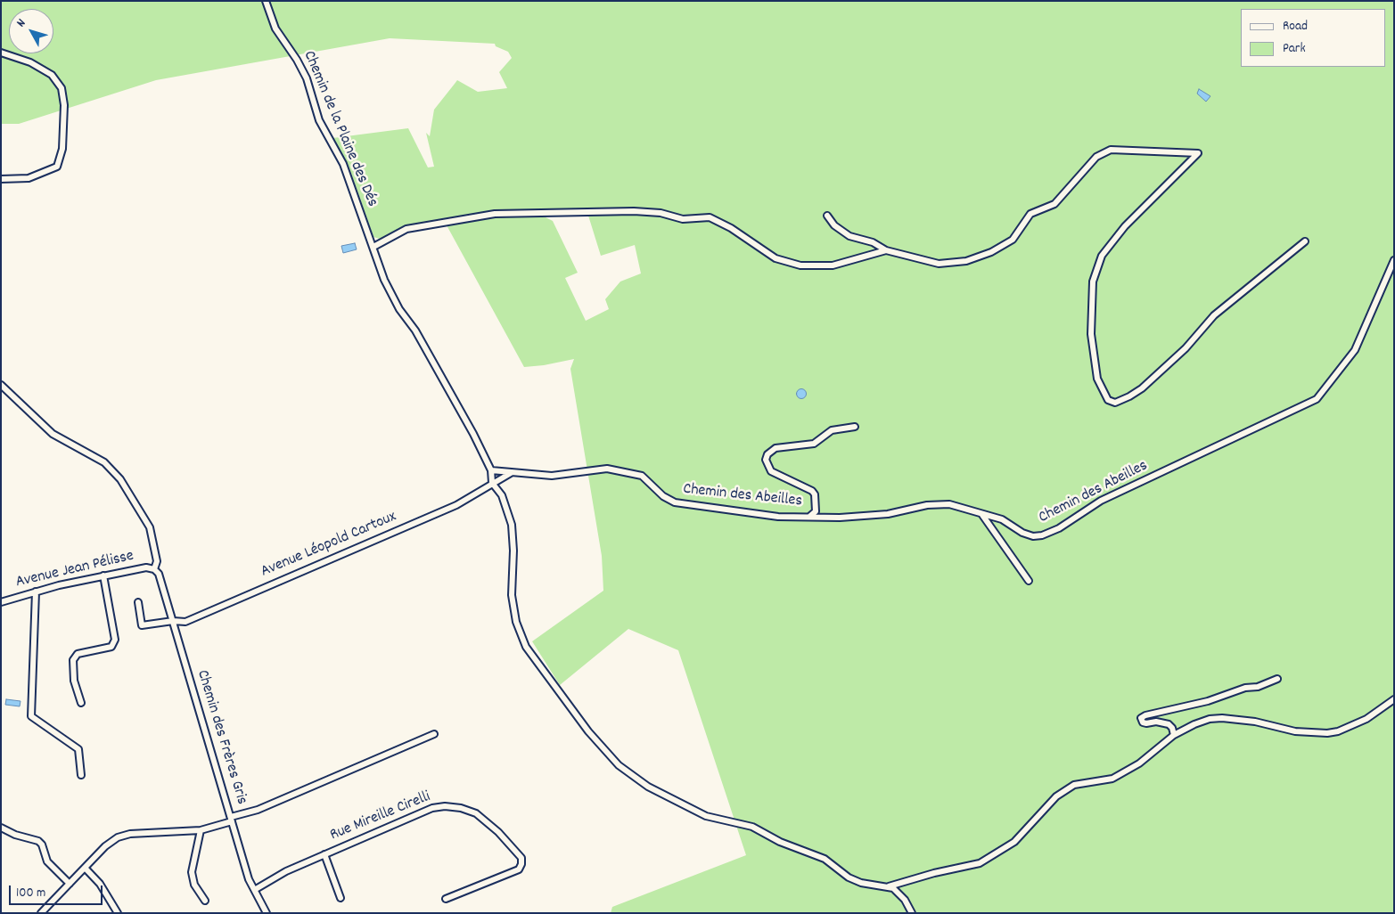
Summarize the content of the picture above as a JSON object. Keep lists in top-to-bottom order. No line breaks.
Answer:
{"streets":{"street":["Chemin de la Plaine des Dés","Chemin des Abeilles","Avenue Léopold Cartoux","Avenue Jean Pélisse","Chemin des Frères Gris","Rue Mireille Cirelli"]},"crossings":[["Chemin de la Plaine des Dés","Chemin des Abeilles"],["Avenue Léopold Cartoux","Chemin des Frères Gris"],["Avenue Jean Pélisse","Chemin des Frères Gris"],["Chemin des Frères Gris","Rue Mireille Cirelli"]],"legend":["Road","Park"],"scale_bar":"100 m","north":"top left"}
